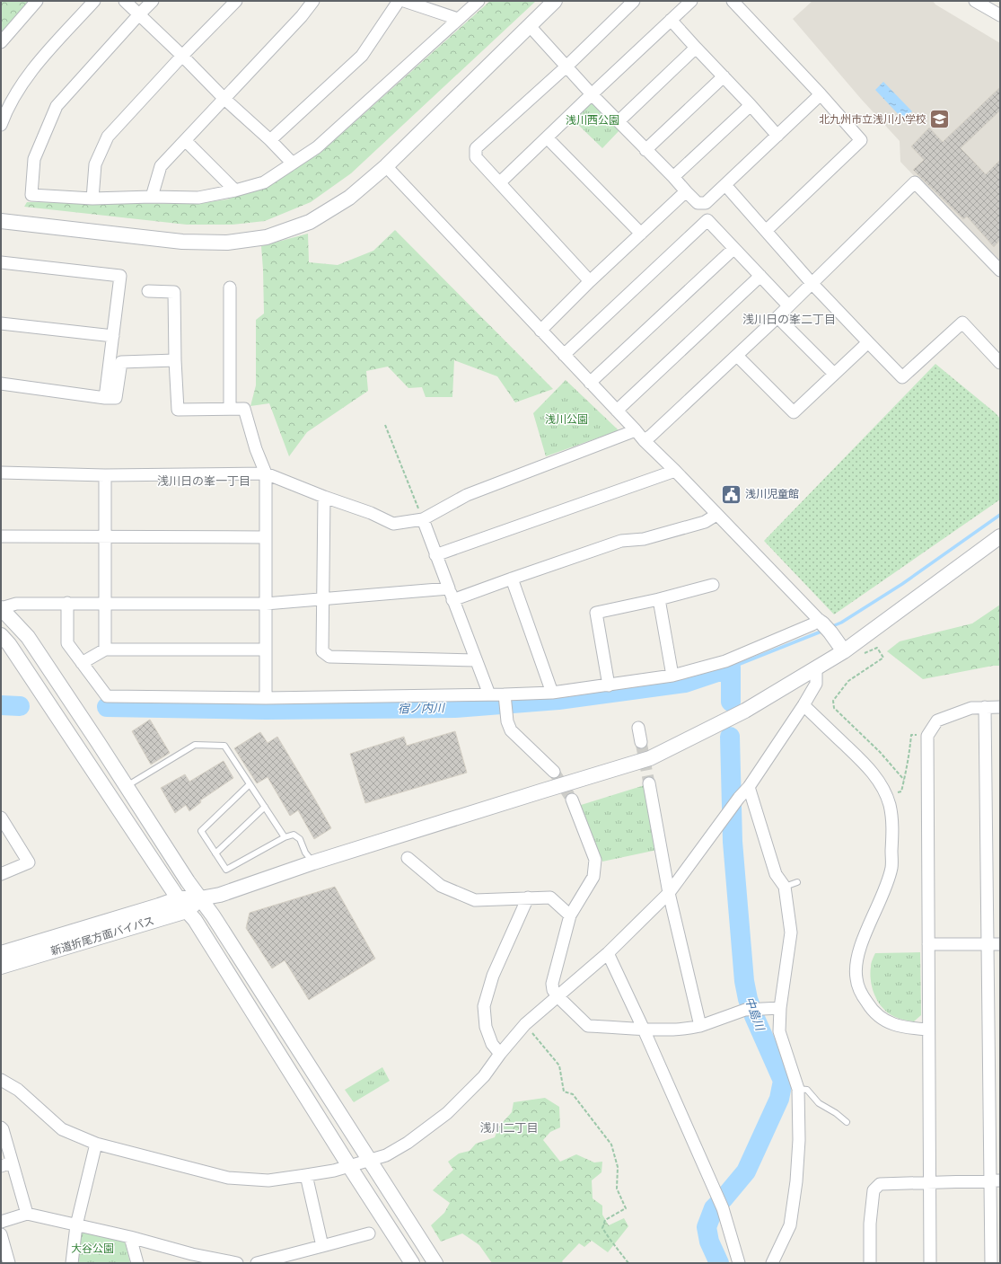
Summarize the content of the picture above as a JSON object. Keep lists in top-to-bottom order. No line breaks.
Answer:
{"streets":{"street":["新道折尾方面バイパス"]},"districts":["浅川日の峯二丁目","浅川日の峯一丁目","浅川二丁目"],"water":["宿ノ内川","中島川"],"parks":["浅川西公園","浅川公園","大谷公園"],"places":{"school or university":["北九州市立浅川小学校"],"public building":["浅川児童館"]}}
